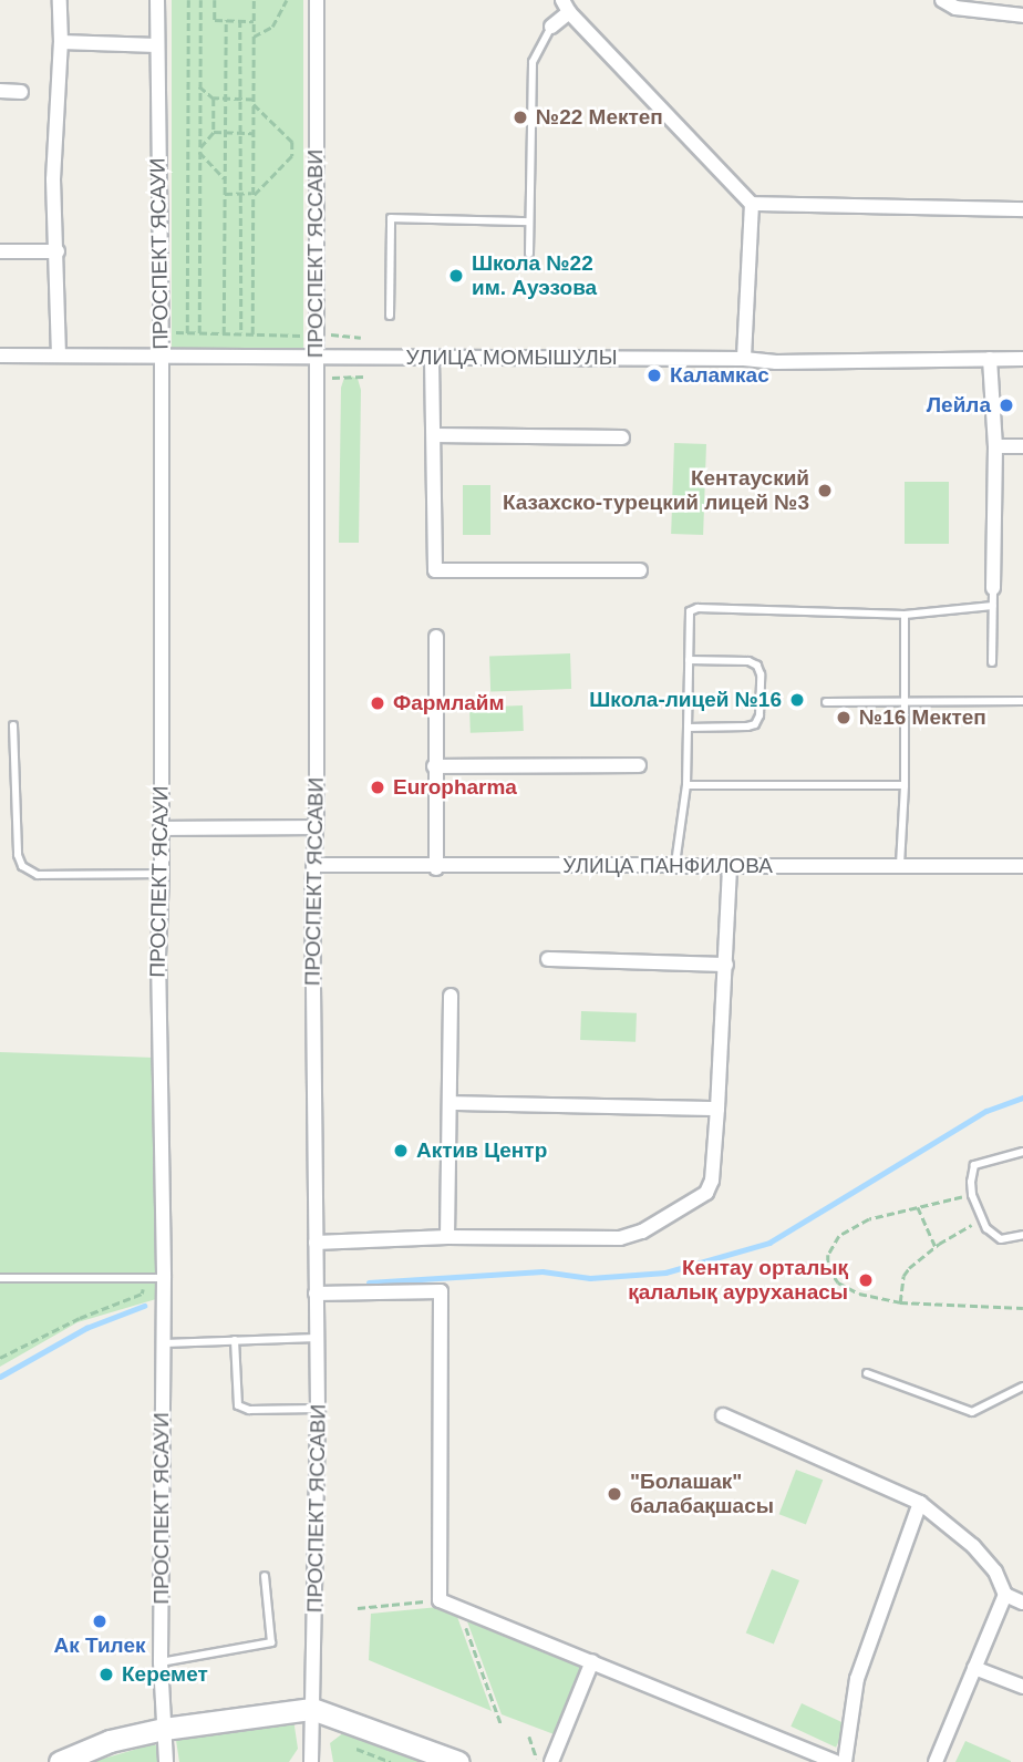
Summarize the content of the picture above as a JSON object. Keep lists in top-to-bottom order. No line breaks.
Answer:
{"streets":{"street":["ПРОСПЕКТ ЯСАУИ","ПРОСПЕКТ ЯССАВИ","УЛИЦА МОМЫШУЛЫ","УЛИЦА ПАНФИЛОВА"]},"crossings":[["ПРОСПЕКТ ЯСАУИ","УЛИЦА МОМЫШУЛЫ"],["ПРОСПЕКТ ЯССАВИ","УЛИЦА МОМЫШУЛЫ"],["ПРОСПЕКТ ЯССАВИ","УЛИЦА ПАНФИЛОВА"]],"places":["№22 Мектеп","Школа №22 им. Ауэзова","Каламкас","Лейла","Кентауский Казахско-турецкий лицей №3","Школа-лицей №16","Фармлайм","№16 Мектеп","Europharma","Актив Центр","Кентау орталық қалалық ауруханасы","\"Болашак\" балабақшасы","Ак Тилек","Керемет"]}
